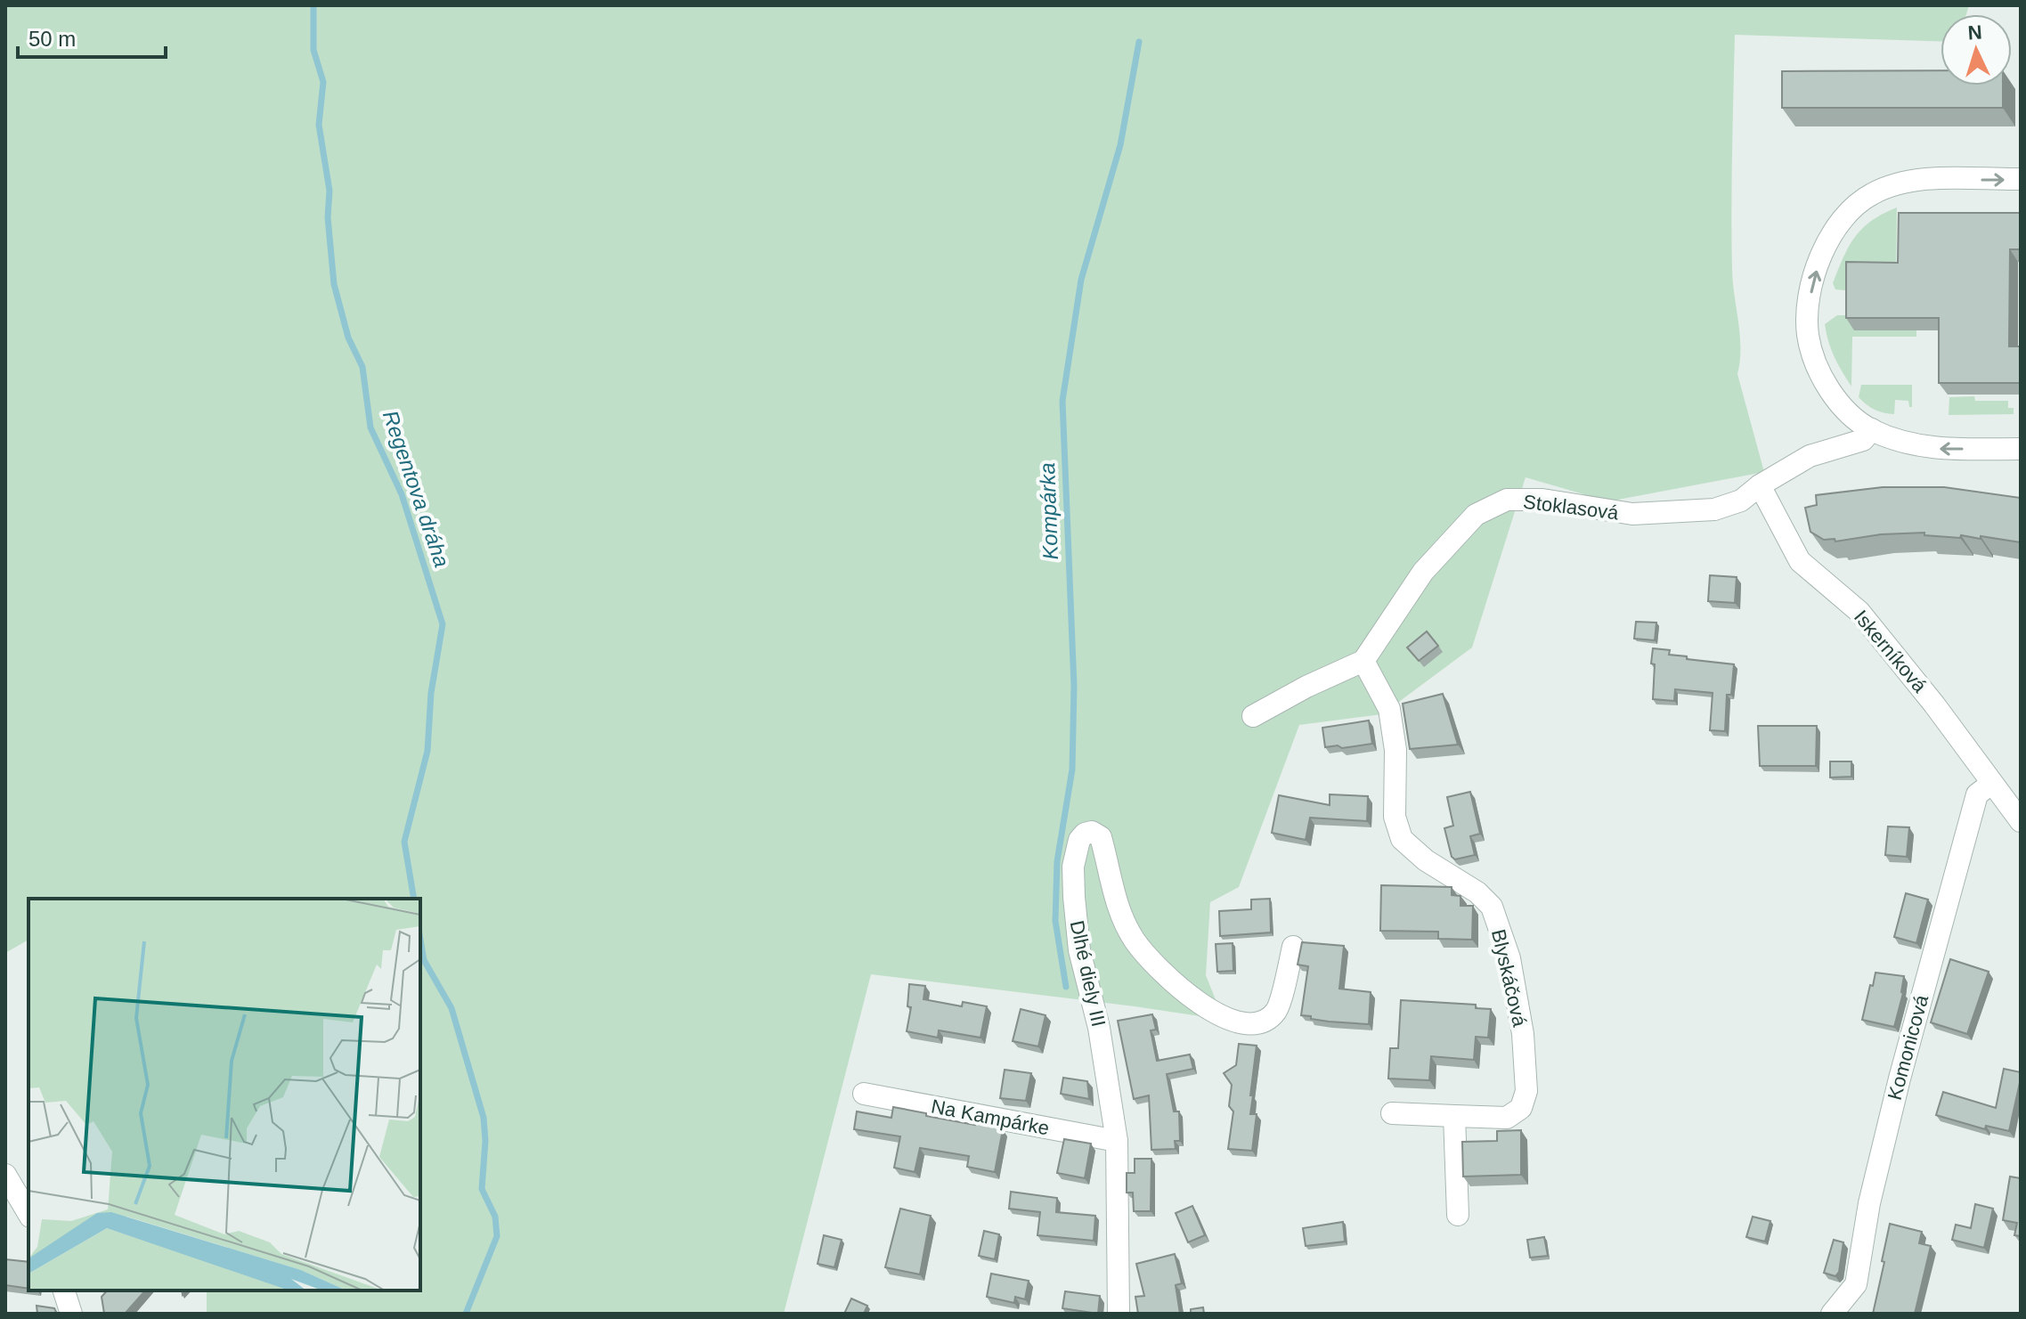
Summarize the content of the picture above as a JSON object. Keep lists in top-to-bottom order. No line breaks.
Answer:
{"streets":{"street":["Stoklasová","Iskerníková","Dlhé diely III","Blyskáčová","Komonicová","Na Kampárke"]},"crossings":[["Stoklasová","Iskerníková"],["Stoklasová","Blyskáčová"],["Iskerníková","Komonicová"],["Dlhé diely III","Na Kampárke"]],"water":["Regentova dráha","Kompárka"],"scale_bar":"50 m","north":"top"}
